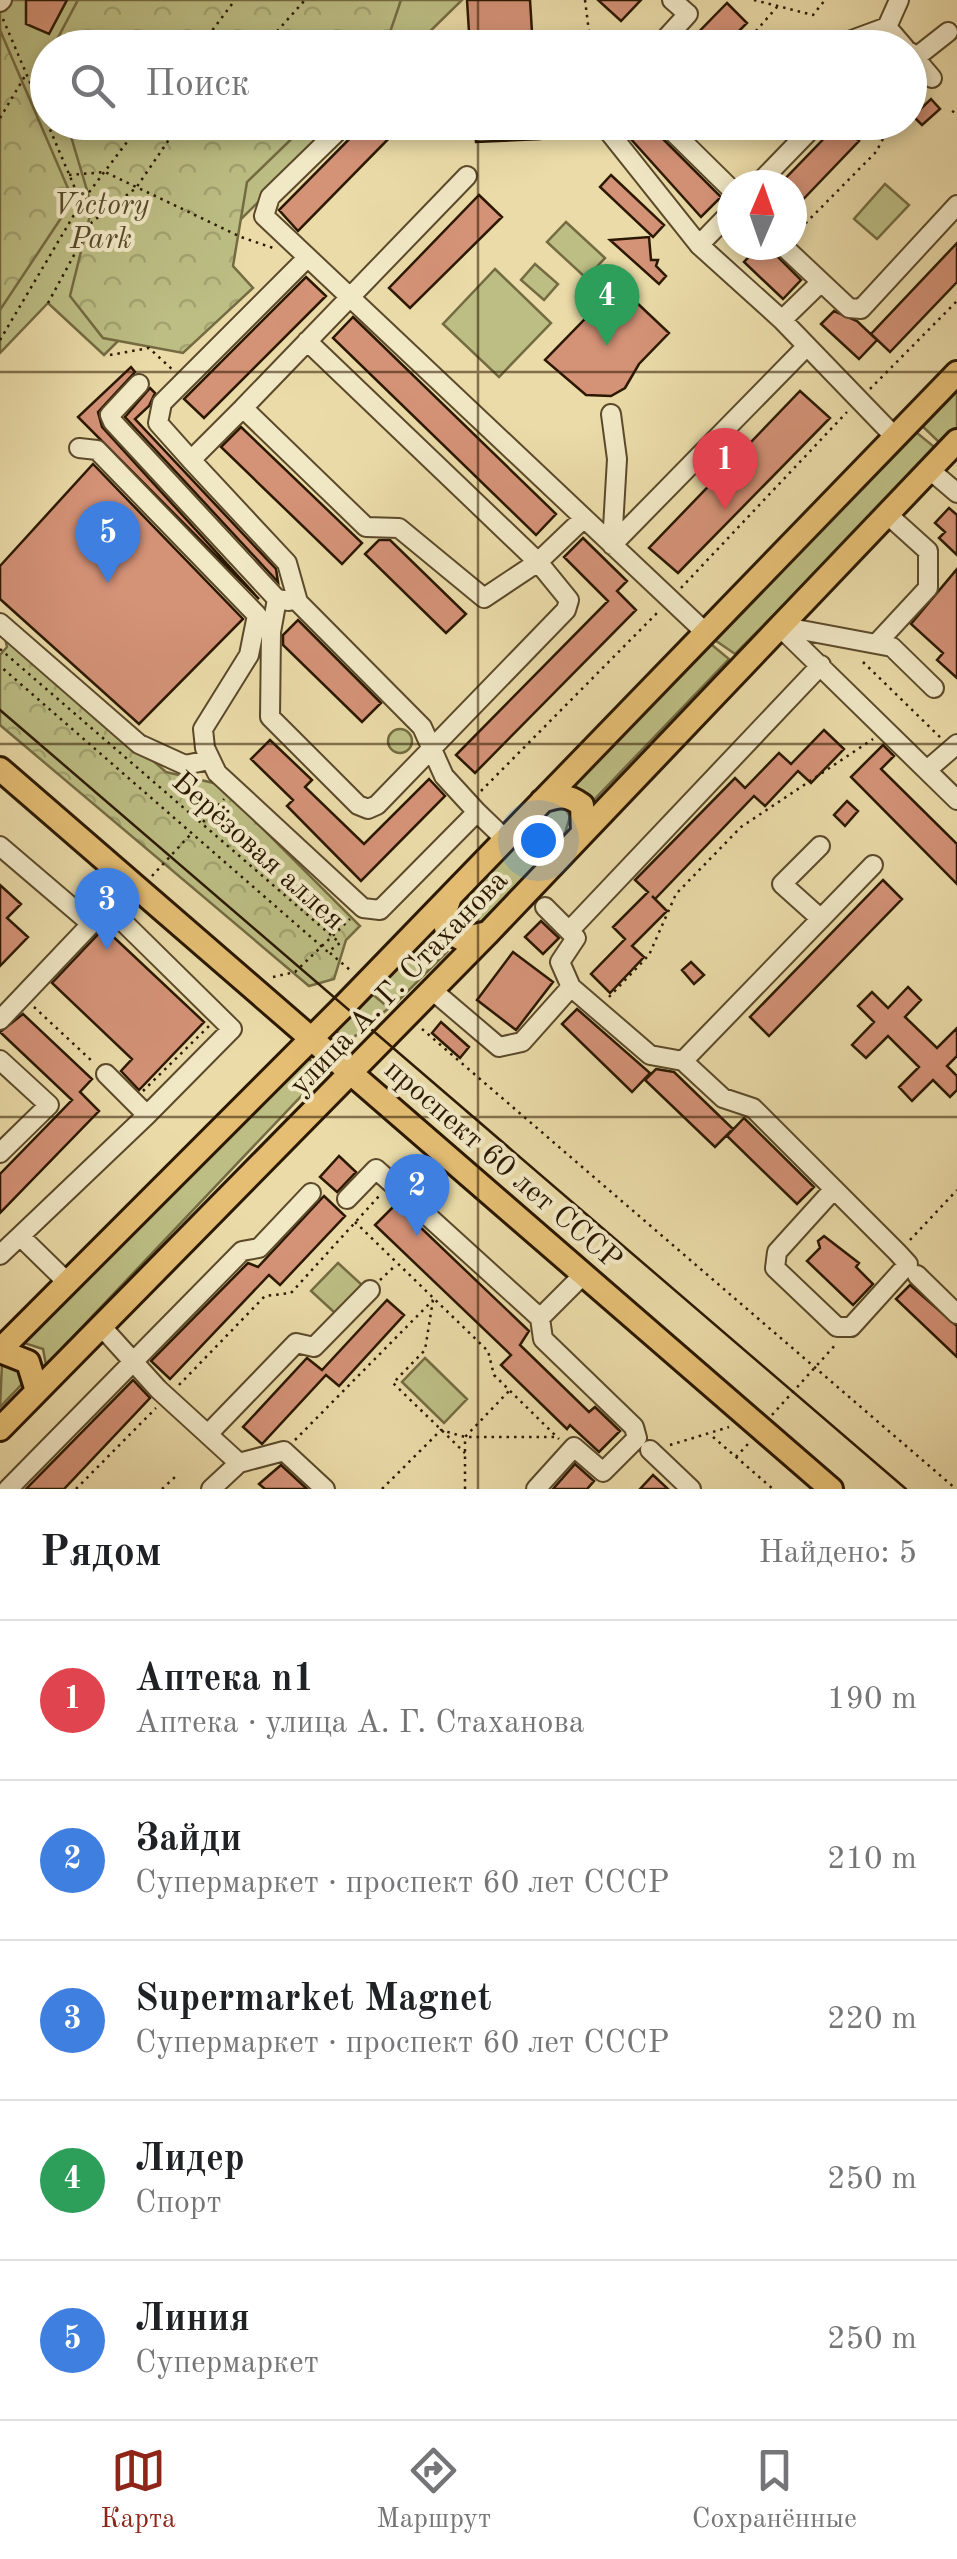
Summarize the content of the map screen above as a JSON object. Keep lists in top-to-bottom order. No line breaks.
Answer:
{"streets":{"main road":["улица А. Г. Стаханова","проспект 60 лет СССР"],"path":["Берёзовая аллея"]},"crossings":[["улица А. Г. Стаханова","проспект 60 лет СССР"]],"parks":["Victory Park"],"north":"top","page":{"search":"Поиск","pins":["4","1","5","3","2"],"heading":["Рядом","Найдено: 5"],"list":[{"mark":"1","name":"Аптека n1","note":"Аптека · улица А. Г. Стаханова","value":"190 m"},{"mark":"2","name":"Зайди","note":"Супермаркет · проспект 60 лет СССР","value":"210 m"},{"mark":"3","name":"Supermarket Magnet","note":"Супермаркет · проспект 60 лет СССР","value":"220 m"},{"mark":"4","name":"Лидер","note":"Спорт","value":"250 m"},{"mark":"5","name":"Линия","note":"Супермаркет","value":"250 m"}],"nav":["Карта","Маршрут","Сохранённые"]}}
